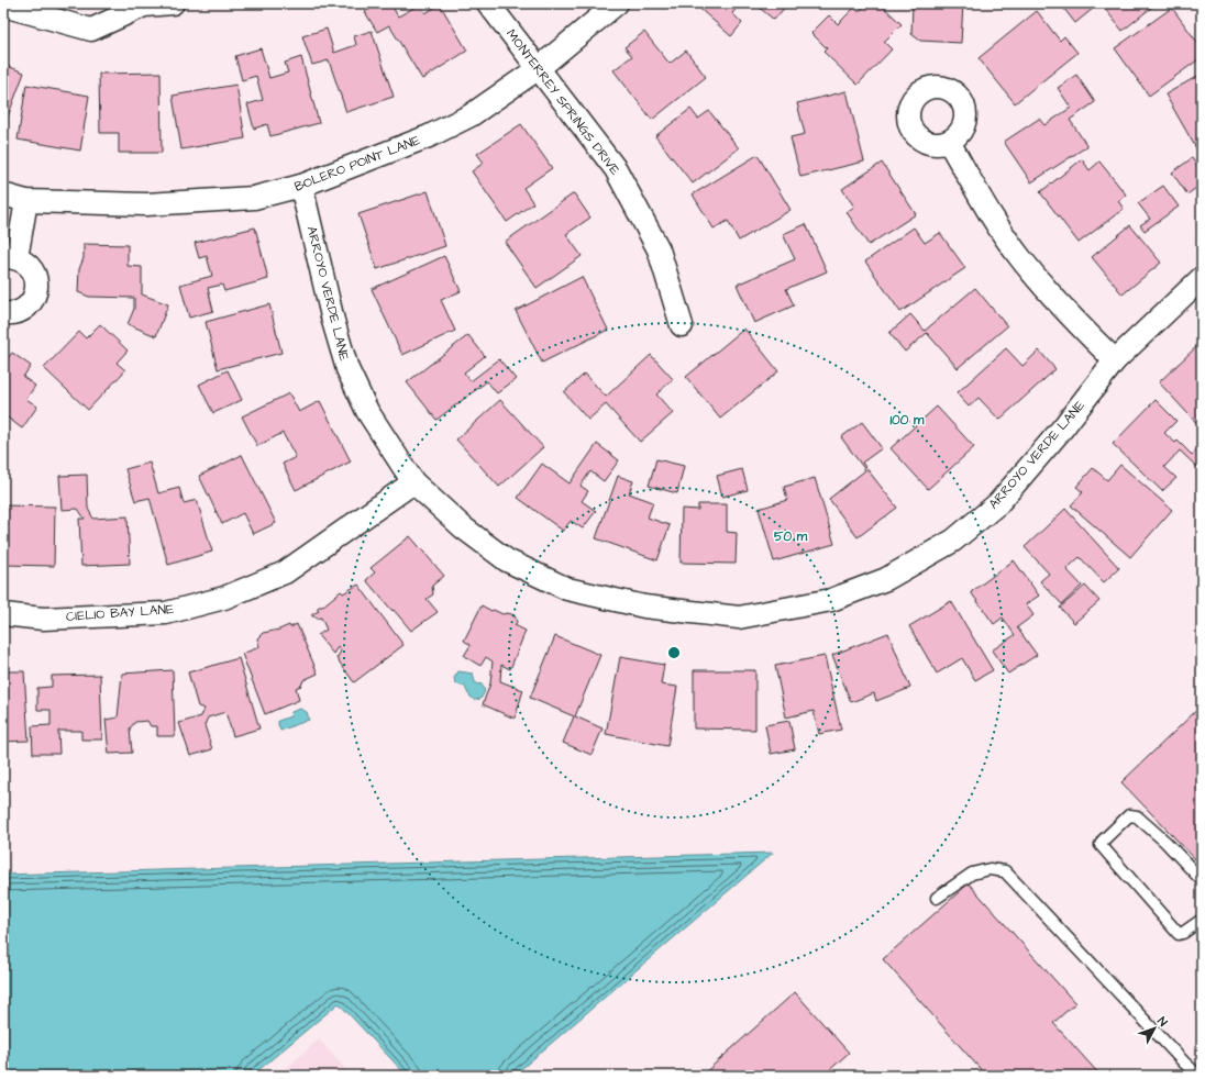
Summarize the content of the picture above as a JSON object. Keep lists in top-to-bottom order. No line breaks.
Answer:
{"streets":{"street":["MONTERREY SPRINGS DRIVE","BOLERO POINT LANE","ARROYO VERDE LANE","CIELIO BAY LANE"]},"crossings":[["MONTERREY SPRINGS DRIVE","BOLERO POINT LANE"],["BOLERO POINT LANE","ARROYO VERDE LANE"],["ARROYO VERDE LANE","CIELIO BAY LANE"]],"north":"top right","rings":["100 m","50 m"]}
